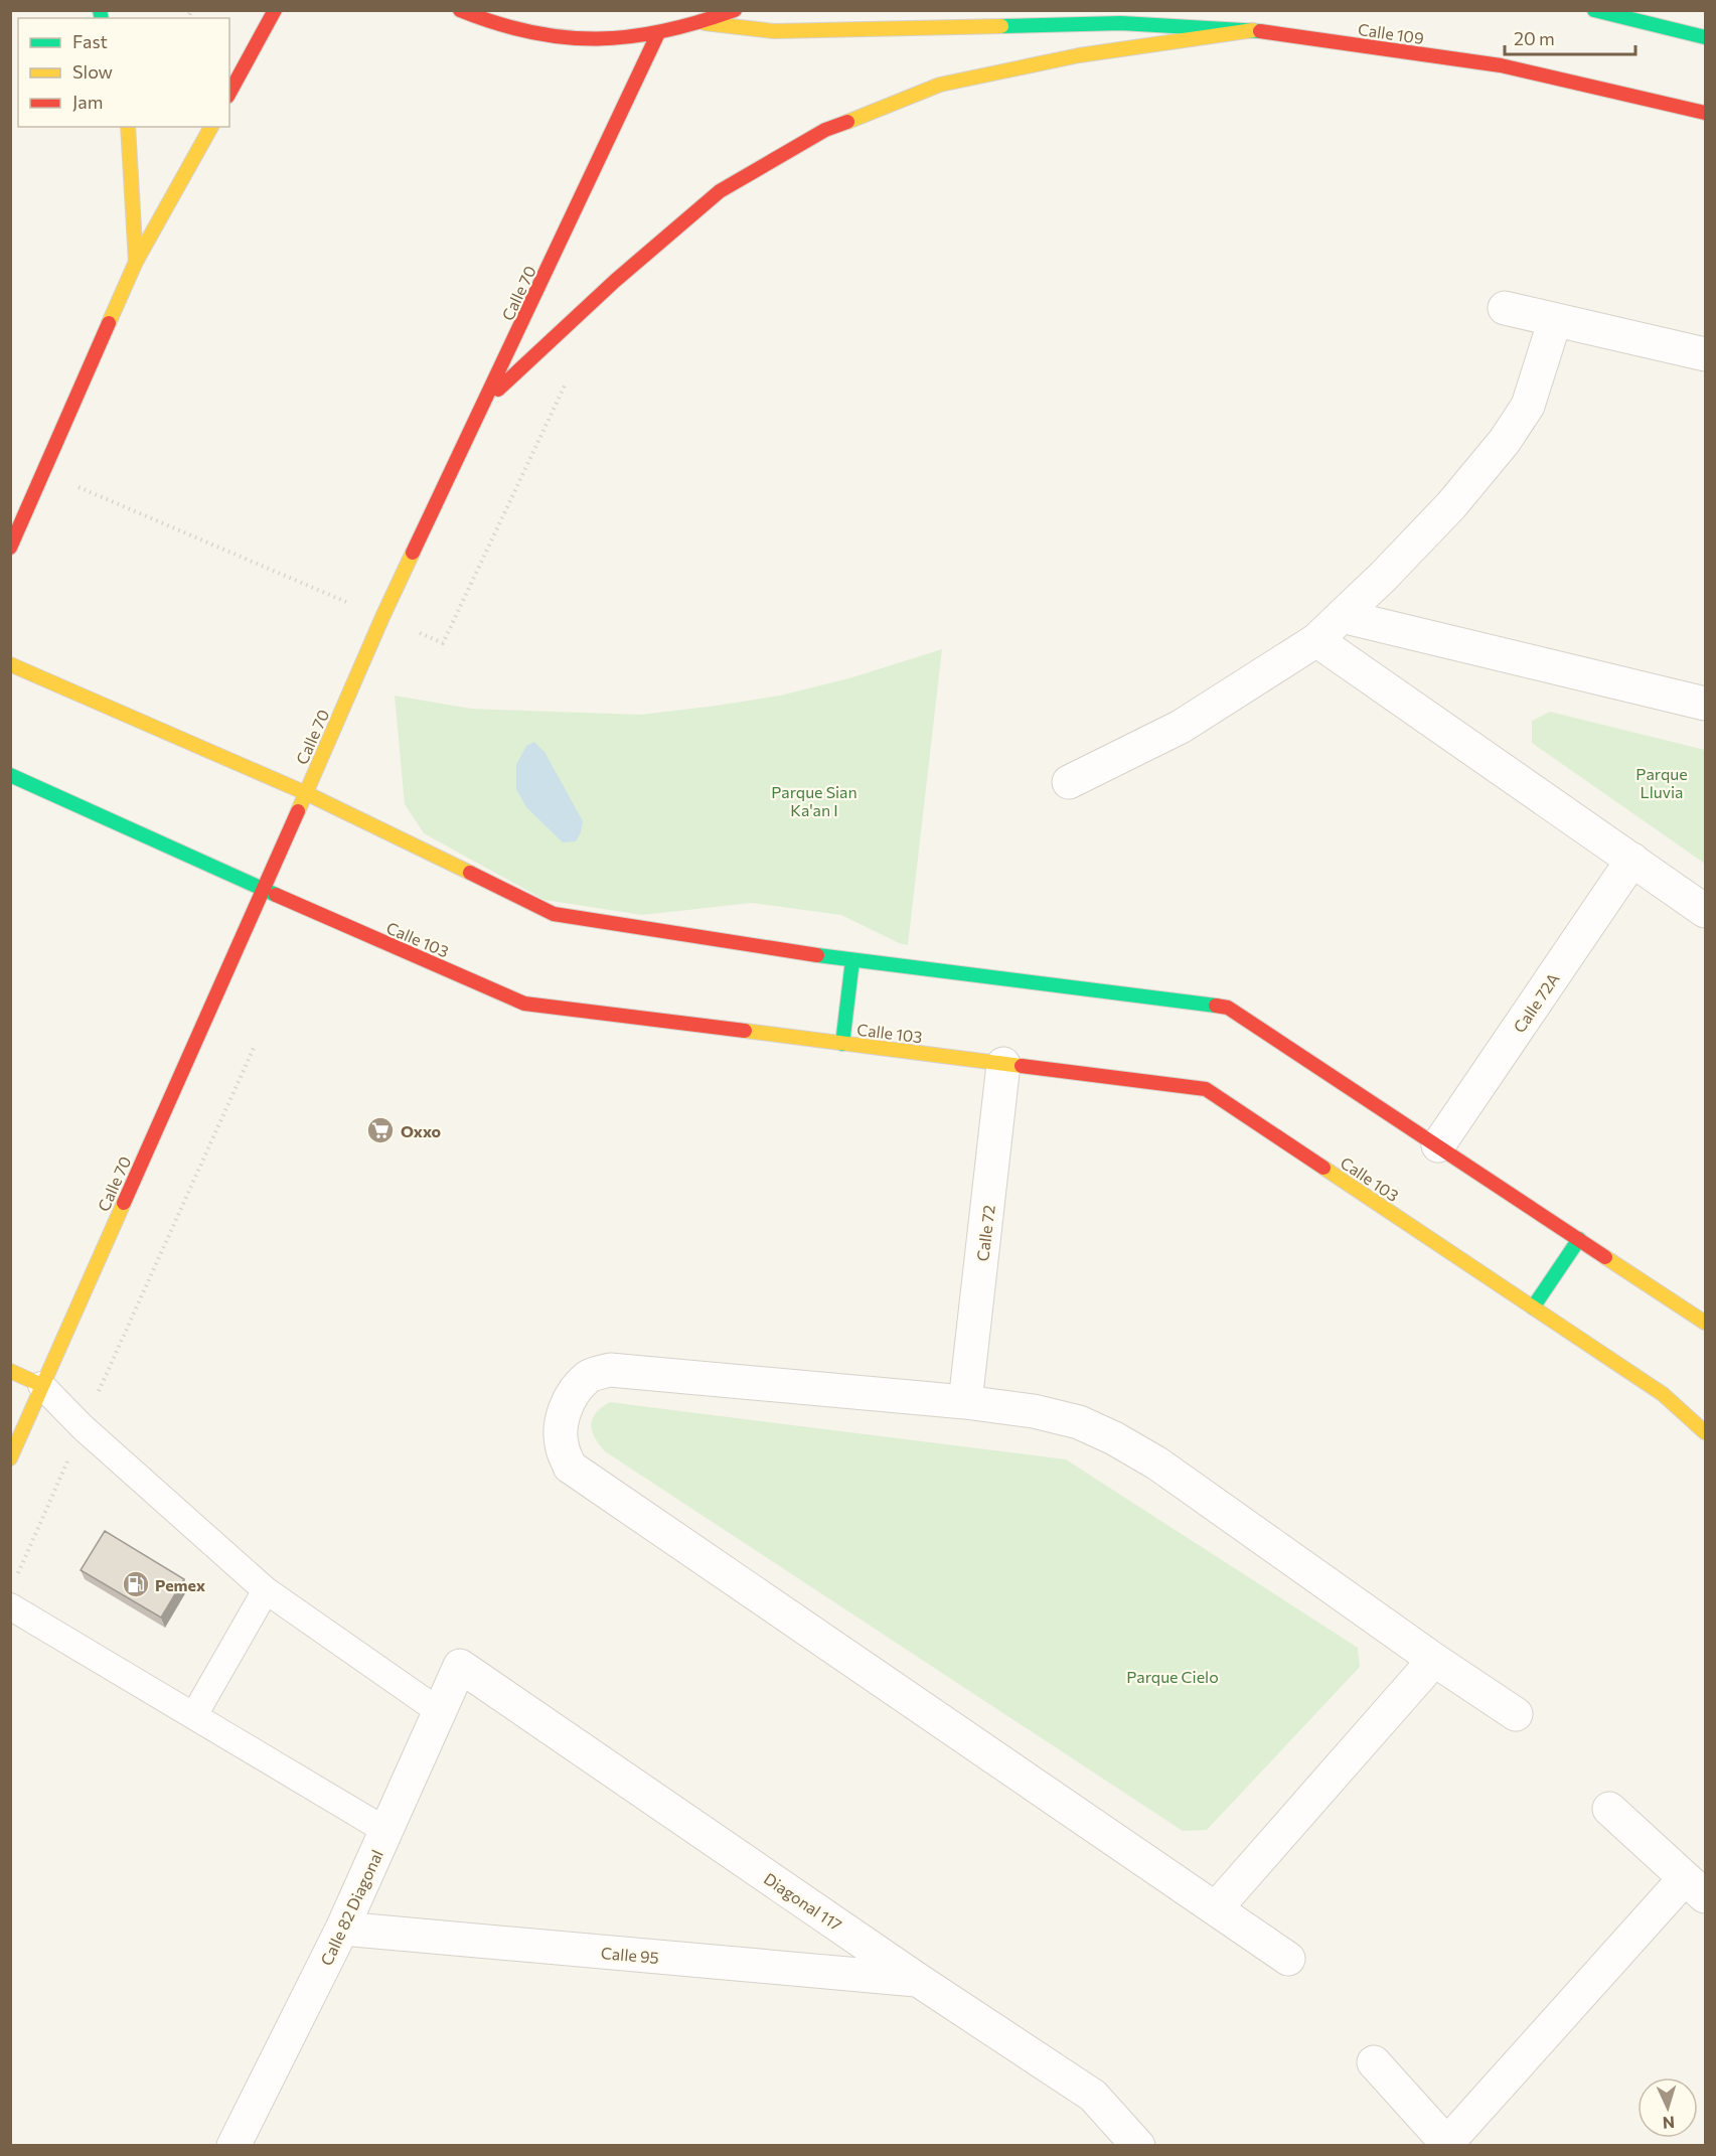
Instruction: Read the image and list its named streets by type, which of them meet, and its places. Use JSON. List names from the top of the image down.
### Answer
{
  "streets": {
    "main road": ["Calle 109", "Calle 70", "Calle 103"],
    "street": [
      "Calle 72A",
      "Calle 72",
      "Diagonal 117",
      "Calle 82 Diagonal",
      "Calle 95"
    ]
  },
  "crossings": [
    ["Calle 70", "Calle 103"],
    ["Calle 103", "Calle 72"],
    ["Diagonal 117", "Calle 82 Diagonal"],
    ["Diagonal 117", "Calle 95"],
    ["Calle 82 Diagonal", "Calle 95"]
  ],
  "parks": ["Parque Lluvia", "Parque Sian Ka'an I", "Parque Cielo"],
  "places": {
    "supermarket": ["Oxxo"],
    "fuel station": ["Pemex"]
  },
  "legend": ["Fast", "Slow", "Jam"],
  "scale_bar": "20 m",
  "north": "bottom"
}
